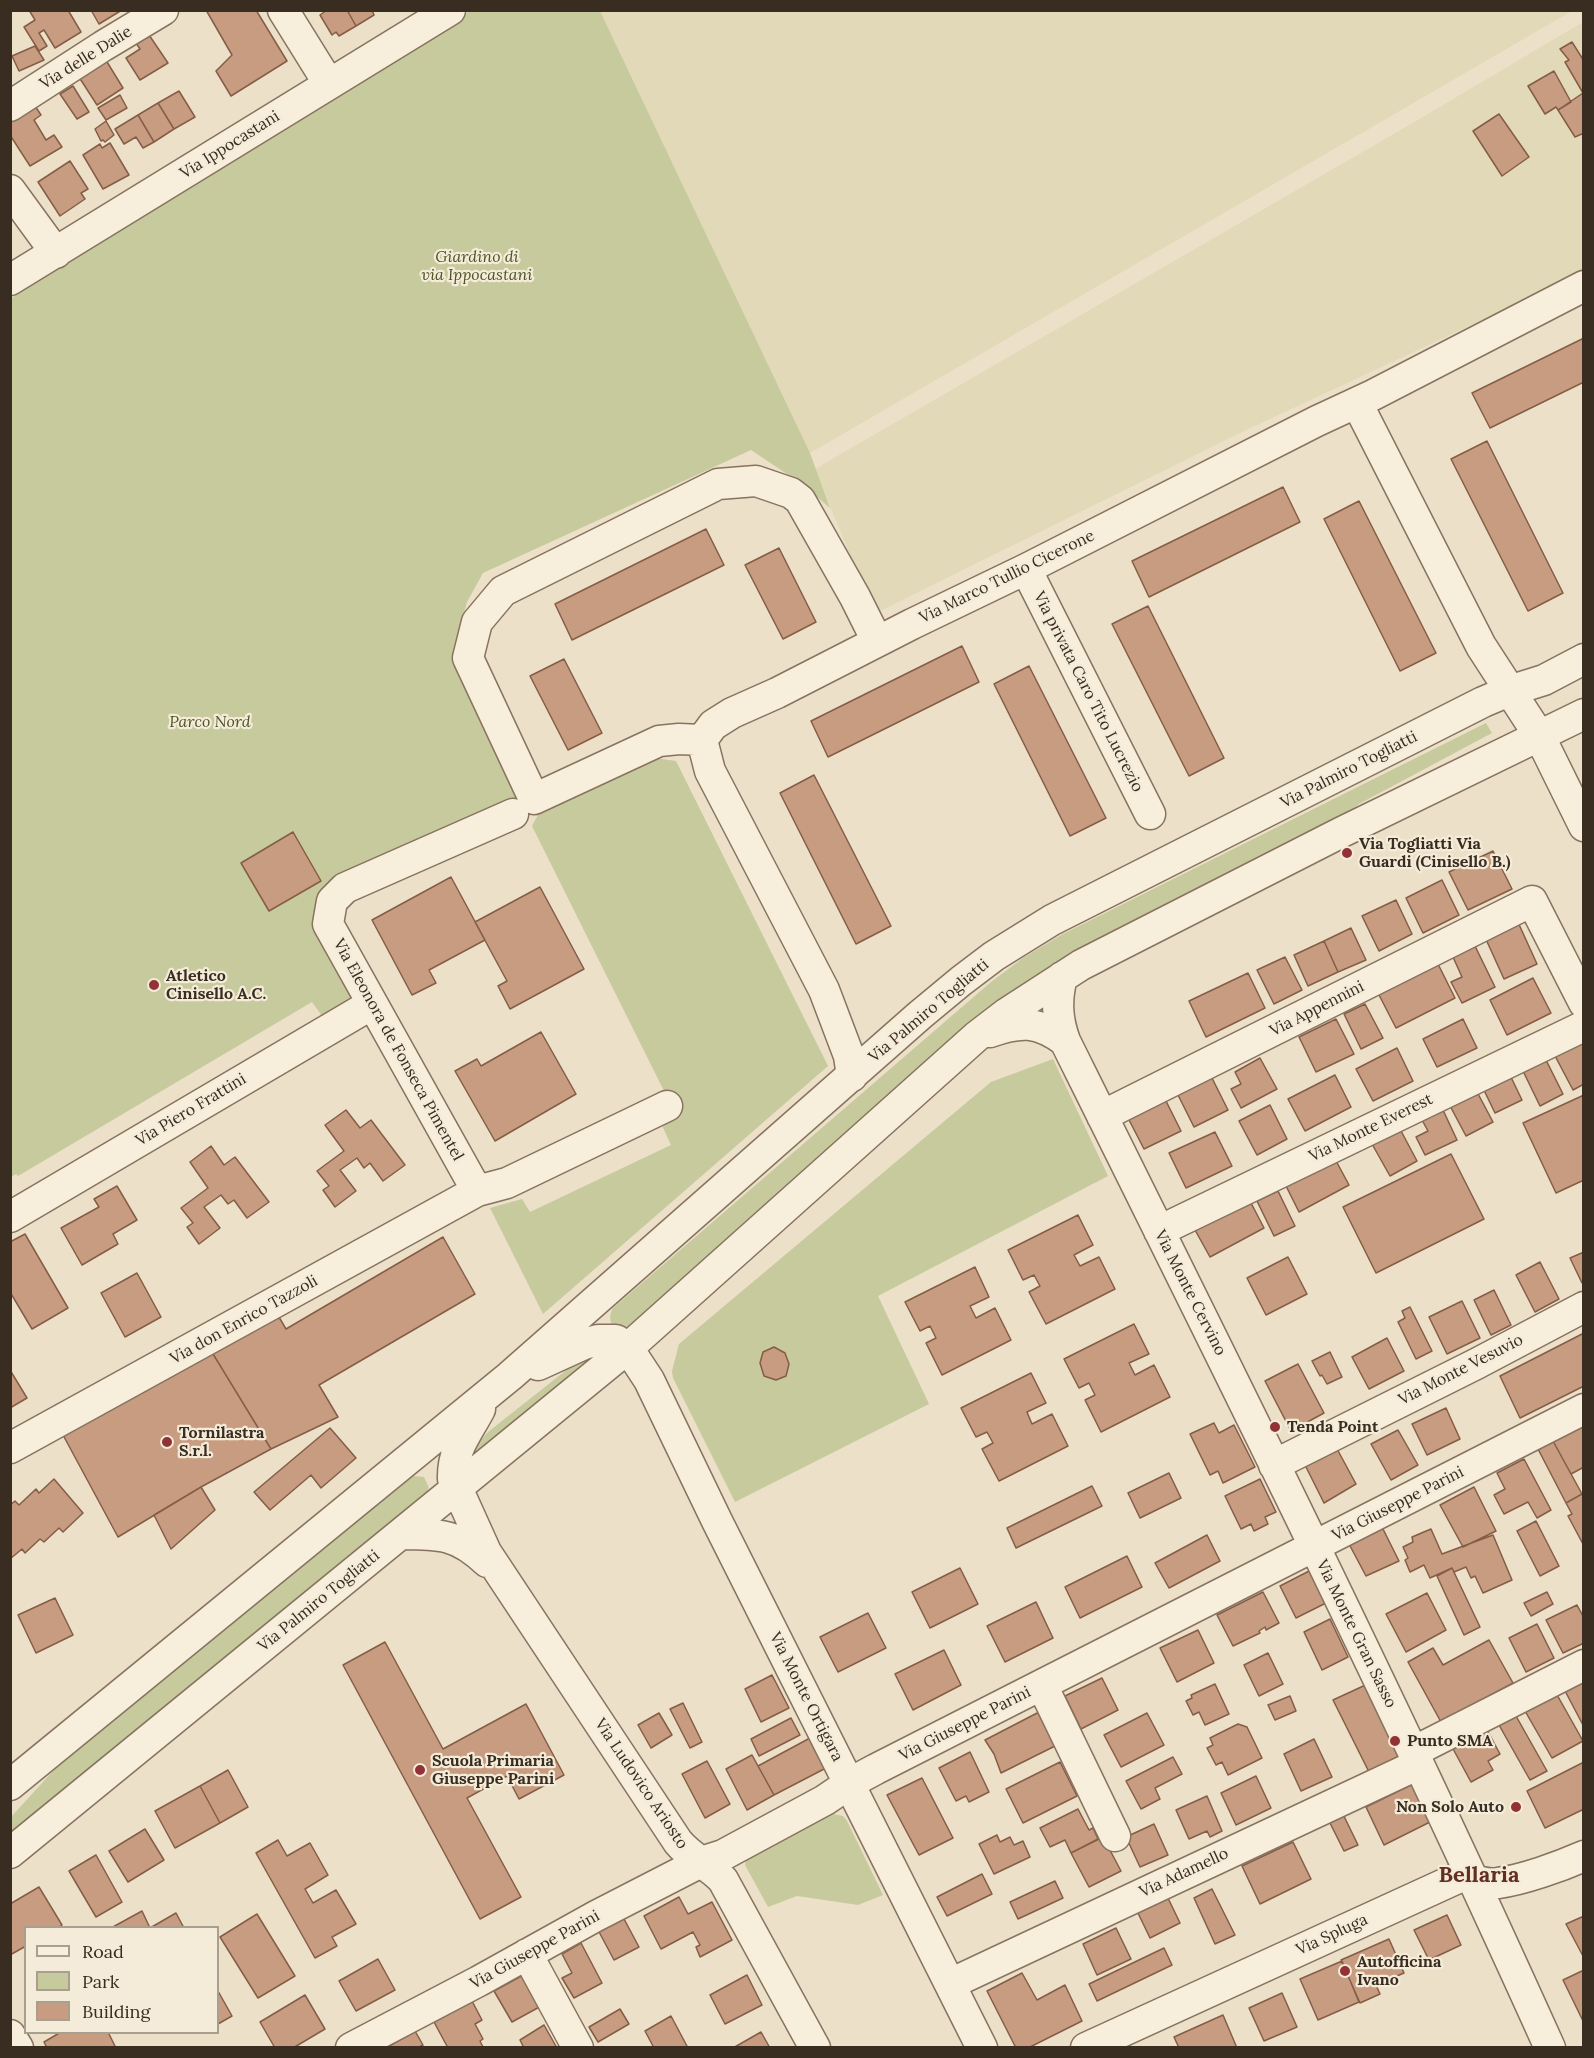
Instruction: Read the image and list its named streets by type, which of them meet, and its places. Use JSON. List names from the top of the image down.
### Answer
{
  "streets": {
    "street": [
      "Via delle Dalie",
      "Via Ippocastani",
      "Via Marco Tullio Cicerone",
      "Via privata Caro Tito Lucrezio",
      "Via Palmiro Togliatti",
      "Via Appennini",
      "Via Eleonora de Fonseca Pimentel",
      "Via Piero Frattini",
      "Via Monte Everest",
      "Via Monte Cervino",
      "Via don Enrico Tazzoli",
      "Via Monte Vesuvio",
      "Via Giuseppe Parini",
      "Via Monte Gran Sasso",
      "Via Monte Ortigara",
      "Via Ludovico Ariosto",
      "Via Adamello",
      "Via Spluga"
    ]
  },
  "crossings": [
    ["Via Marco Tullio Cicerone", "Via privata Caro Tito Lucrezio"],
    ["Via Palmiro Togliatti", "Via Monte Cervino"],
    ["Via Palmiro Togliatti", "Via Monte Ortigara"],
    ["Via Palmiro Togliatti", "Via Ludovico Ariosto"],
    ["Via Appennini", "Via Monte Cervino"],
    ["Via Eleonora de Fonseca Pimentel", "Via Piero Frattini"],
    ["Via Eleonora de Fonseca Pimentel", "Via don Enrico Tazzoli"],
    ["Via Monte Everest", "Via Monte Cervino"],
    ["Via Monte Cervino", "Via Monte Vesuvio"],
    ["Via Monte Cervino", "Via Giuseppe Parini"],
    ["Via Monte Cervino", "Via Monte Gran Sasso"],
    ["Via Giuseppe Parini", "Via Monte Gran Sasso"],
    ["Via Giuseppe Parini", "Via Monte Ortigara"],
    ["Via Giuseppe Parini", "Via Ludovico Ariosto"],
    ["Via Monte Gran Sasso", "Via Adamello"],
    ["Via Monte Gran Sasso", "Via Spluga"],
    ["Via Monte Ortigara", "Via Adamello"]
  ],
  "districts": ["Bellaria"],
  "parks": ["Giardino di via Ippocastani", "Parco Nord"],
  "places": [
    "Via Togliatti Via Guardi (Cinisello B.)",
    "Atletico Cinisello A.C.",
    "Tenda Point",
    "Tornilastra S.r.l.",
    "Punto SMA",
    "Scuola Primaria Giuseppe Parini",
    "Non Solo Auto",
    "Autofficina Ivano"
  ],
  "legend": ["Road", "Park", "Building"]
}
